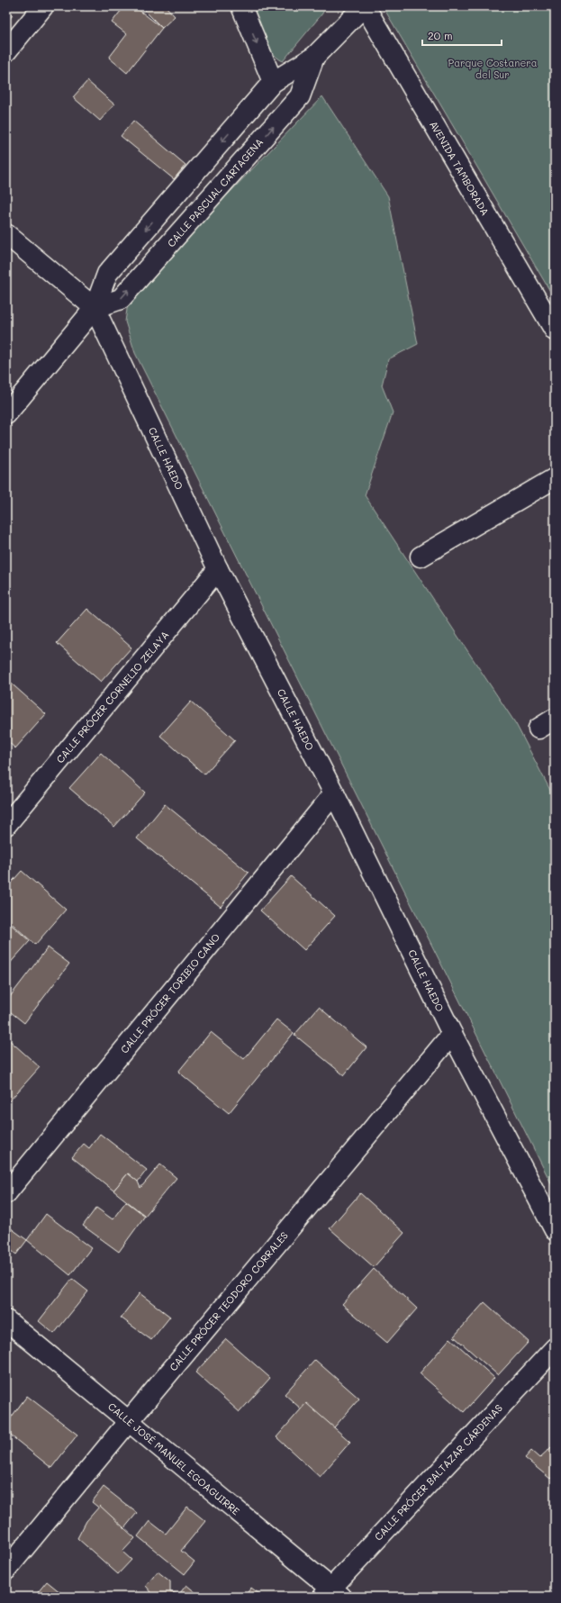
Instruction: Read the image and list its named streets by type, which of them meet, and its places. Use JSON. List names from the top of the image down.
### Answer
{
  "streets": {
    "street": [
      "AVENIDA TAMBORADA",
      "CALLE PASCUAL CARTAGENA",
      "CALLE HAEDO",
      "CALLE PRÓCER CORNELIO ZELAYA",
      "CALLE PRÓCER TORIBIO CANO",
      "CALLE PRÓCER TEODORO CORRALES",
      "CALLE JOSÉ MANUEL EGOAGUIRRE",
      "CALLE PRÓCER BALTAZAR CÁRDENAS"
    ]
  },
  "crossings": [
    ["AVENIDA TAMBORADA", "CALLE PASCUAL CARTAGENA"],
    ["CALLE PASCUAL CARTAGENA", "CALLE HAEDO"],
    ["CALLE HAEDO", "CALLE PRÓCER CORNELIO ZELAYA"],
    ["CALLE HAEDO", "CALLE PRÓCER TORIBIO CANO"],
    ["CALLE HAEDO", "CALLE PRÓCER TEODORO CORRALES"],
    ["CALLE PRÓCER TEODORO CORRALES", "CALLE JOSÉ MANUEL EGOAGUIRRE"],
    ["CALLE JOSÉ MANUEL EGOAGUIRRE", "CALLE PRÓCER BALTAZAR CÁRDENAS"]
  ],
  "parks": ["Parque Costanera del Sur"],
  "scale_bar": "20 m"
}
